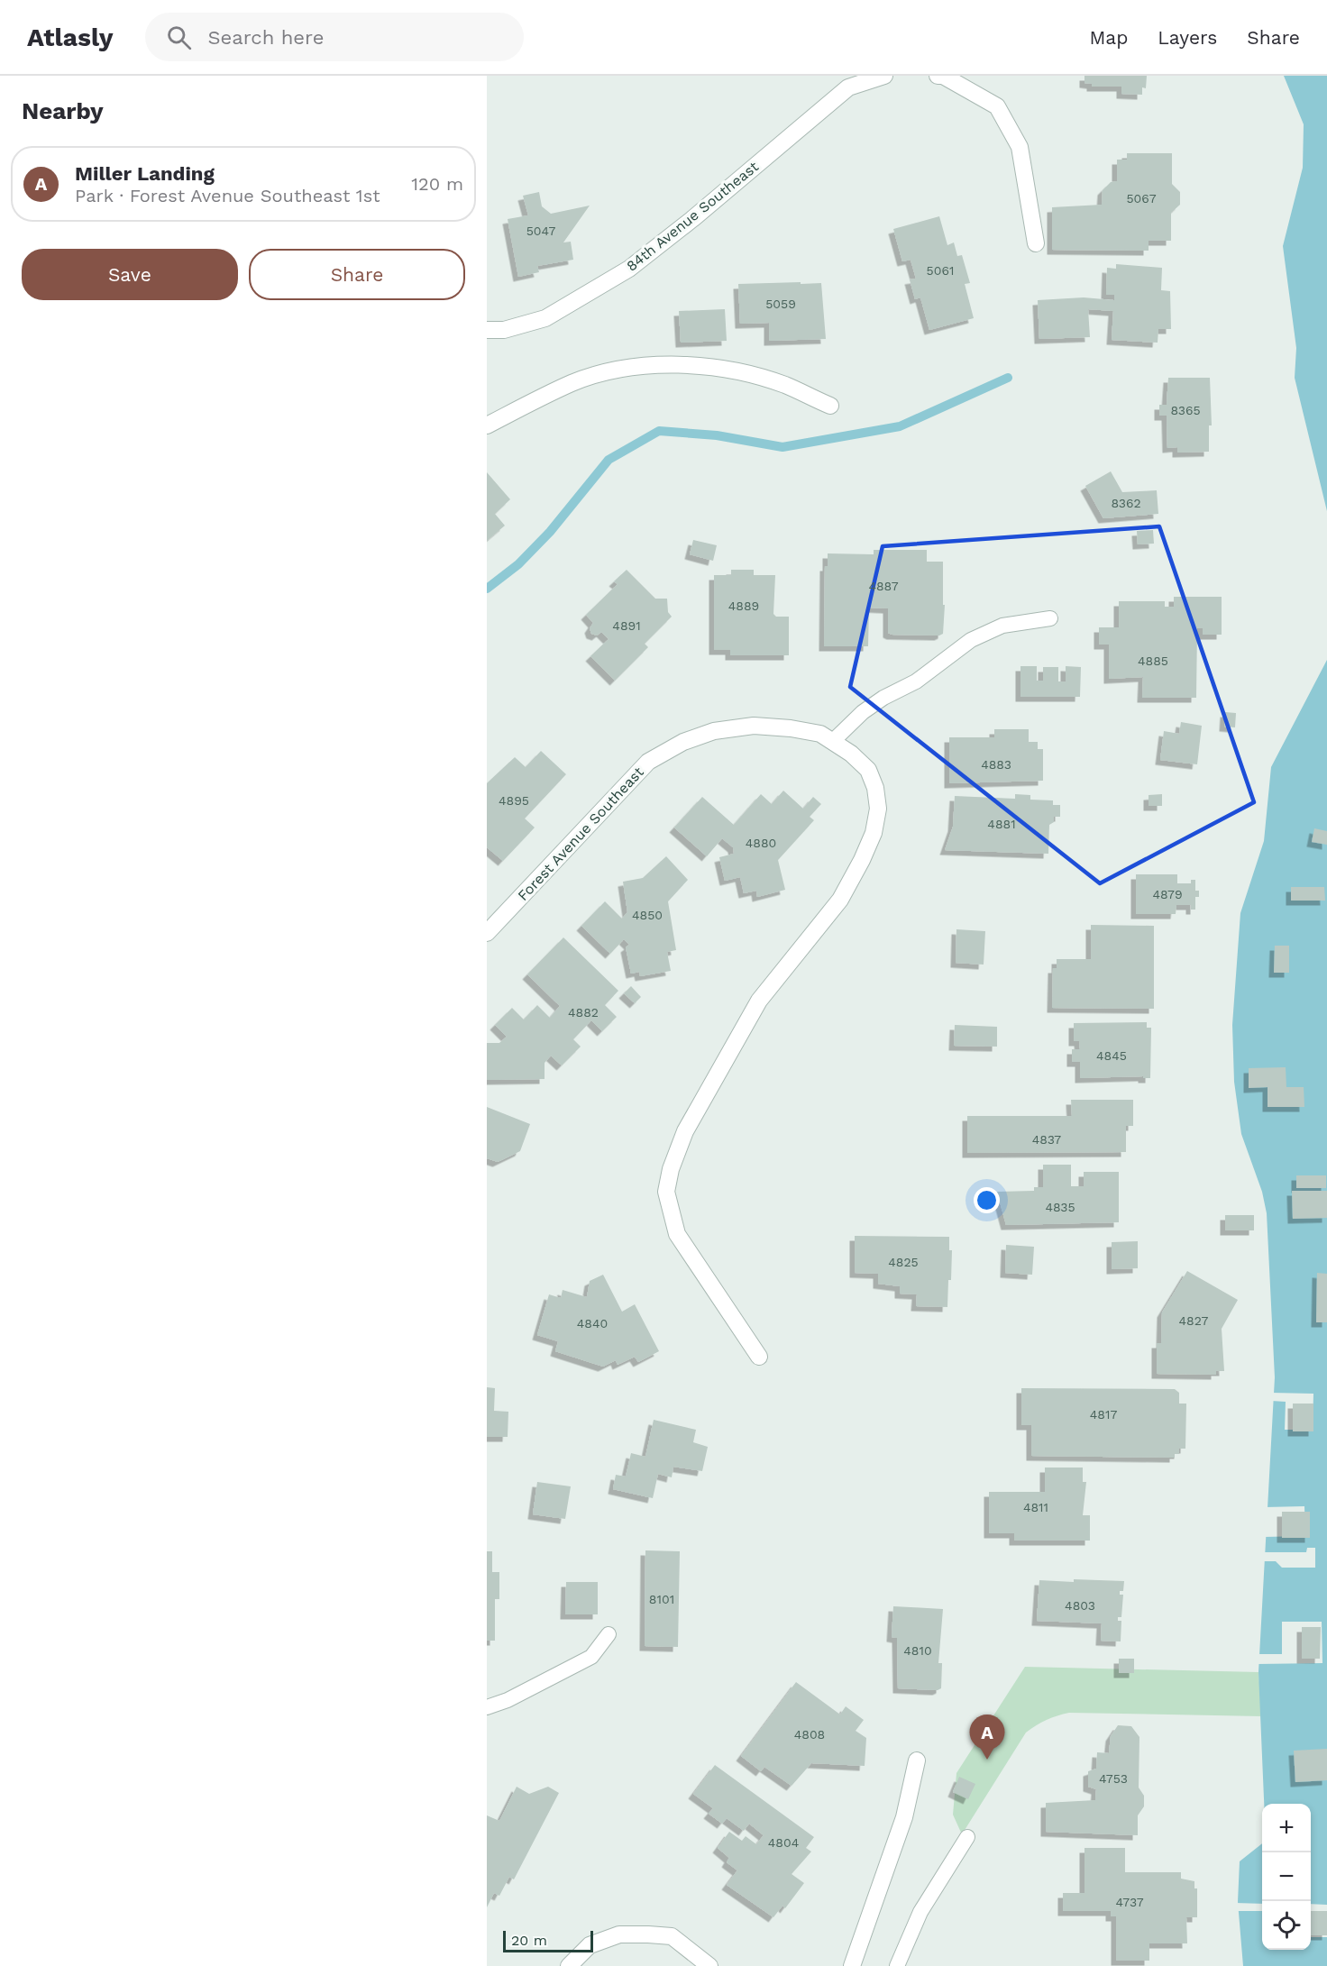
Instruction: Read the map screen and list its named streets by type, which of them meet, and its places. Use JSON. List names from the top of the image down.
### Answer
{
  "streets": {
    "street": ["84th Avenue Southeast", "Forest Avenue Southeast"]
  },
  "house_numbers": [
    "5067",
    "5047",
    "5061",
    "5059",
    "8365",
    "8362",
    "4887",
    "4889",
    "4891",
    "4885",
    "4883",
    "4895",
    "4881",
    "4880",
    "4879",
    "4850",
    "4882",
    "4845",
    "4837",
    "4835",
    "4825",
    "4827",
    "4840",
    "4817",
    "4811",
    "8101",
    "4803",
    "4810",
    "4808",
    "4753",
    "4804",
    "4737"
  ],
  "scale_bar": "20 m",
  "page": {
    "header": "Atlasly",
    "search": "Search here",
    "nav": ["Map", "Layers", "Share"],
    "heading": "Nearby",
    "list": [
      {
        "mark": "A",
        "name": "Miller Landing",
        "note": "Park · Forest Avenue Southeast 1st",
        "value": "120 m"
      }
    ],
    "buttons": ["Save", "Share"],
    "pins": "A",
    "map_buttons": ["+", "−"],
    "scale": "20 m"
  }
}
